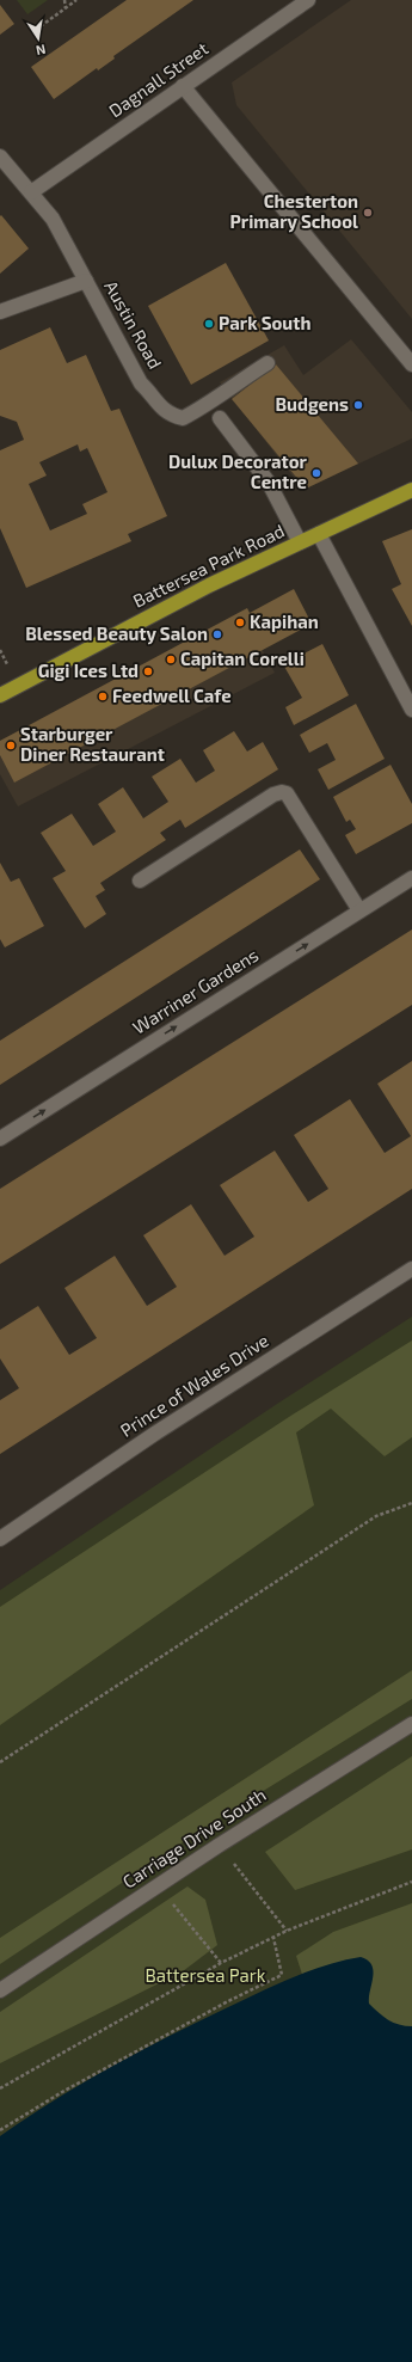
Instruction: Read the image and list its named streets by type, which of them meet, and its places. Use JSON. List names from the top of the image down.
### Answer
{
  "streets": {
    "highway": ["Battersea Park Road"],
    "street": [
      "Dagnall Street",
      "Austin Road",
      "Warriner Gardens",
      "Prince of Wales Drive",
      "Carriage Drive South"
    ]
  },
  "crossings": [
    ["Dagnall Street", "Austin Road"]
  ],
  "one_way": ["Warriner Gardens"],
  "parks": ["Battersea Park"],
  "places": [
    "Chesterton Primary School",
    "Park South",
    "Budgens",
    "Dulux Decorator Centre",
    "Kapihan",
    "Blessed Beauty Salon",
    "Capitan Corelli",
    "Gigi Ices Ltd",
    "Feedwell Cafe",
    "Starburger Diner Restaurant"
  ],
  "north": "bottom"
}
